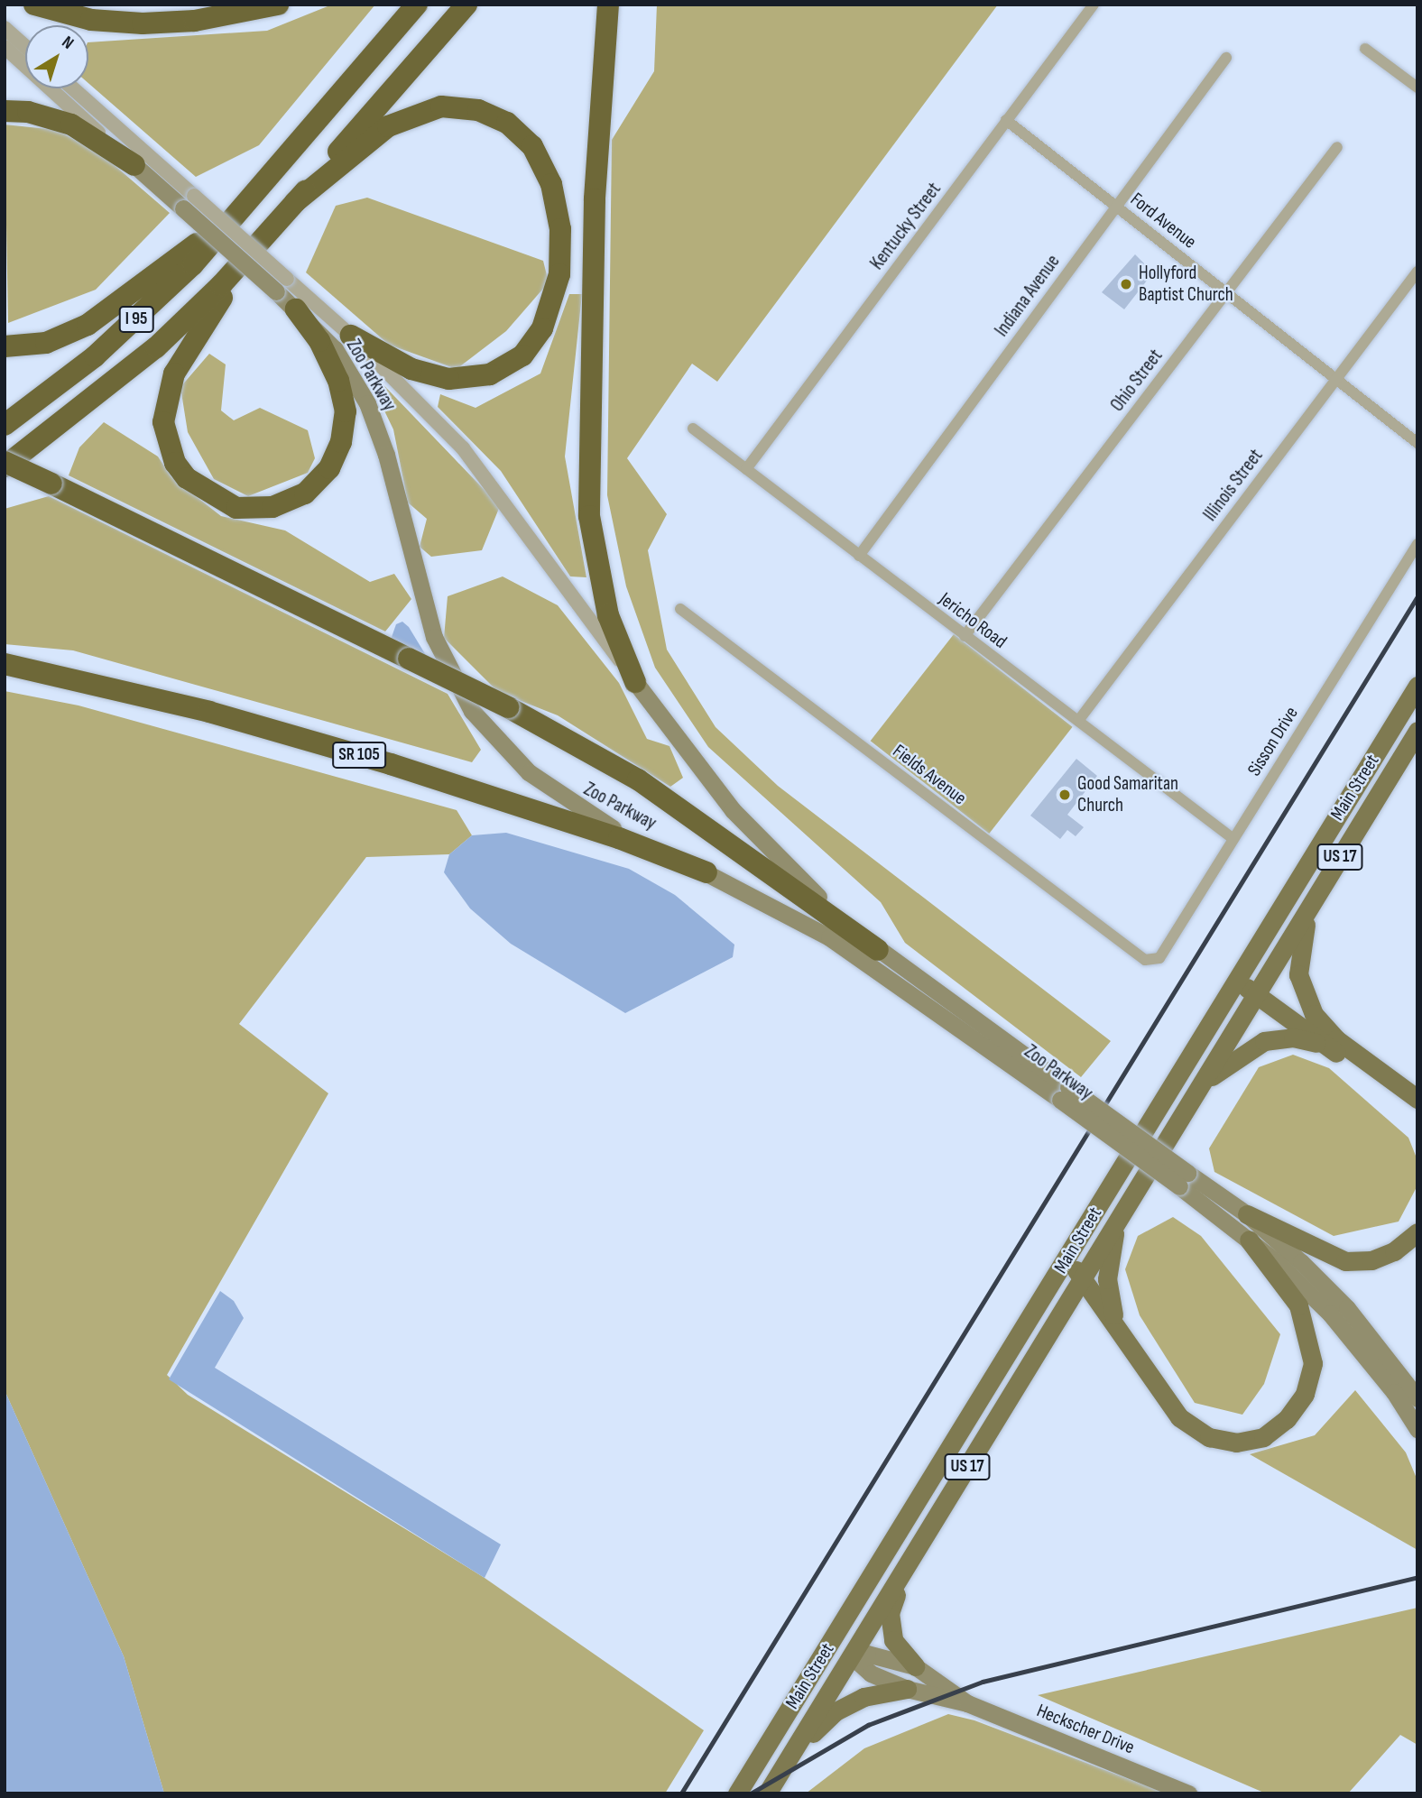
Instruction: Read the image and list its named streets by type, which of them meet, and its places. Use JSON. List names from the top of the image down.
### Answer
{
  "streets": {
    "highway": ["I 95", "SR 105"],
    "main road": [
      "Zoo Parkway",
      "Main Street",
      "US 17",
      "Heckscher Drive"
    ],
    "street": [
      "Ford Avenue",
      "Kentucky Street",
      "Indiana Avenue",
      "Ohio Street",
      "Illinois Street",
      "Jericho Road",
      "Sisson Drive",
      "Fields Avenue"
    ]
  },
  "crossings": [
    ["Ford Avenue", "Kentucky Street"],
    ["Ford Avenue", "Indiana Avenue"],
    ["Ford Avenue", "Ohio Street"],
    ["Ford Avenue", "Illinois Street"],
    ["Kentucky Street", "Jericho Road"],
    ["Indiana Avenue", "Jericho Road"],
    ["I 95", "SR 105"],
    ["Zoo Parkway", "SR 105"],
    ["Ohio Street", "Jericho Road"],
    ["Illinois Street", "Jericho Road"],
    ["Jericho Road", "Sisson Drive"],
    ["Sisson Drive", "Fields Avenue"],
    ["Main Street", "Heckscher Drive"]
  ],
  "places": ["Hollyford Baptist Church", "Good Samaritan Church"],
  "north": "top right"
}
